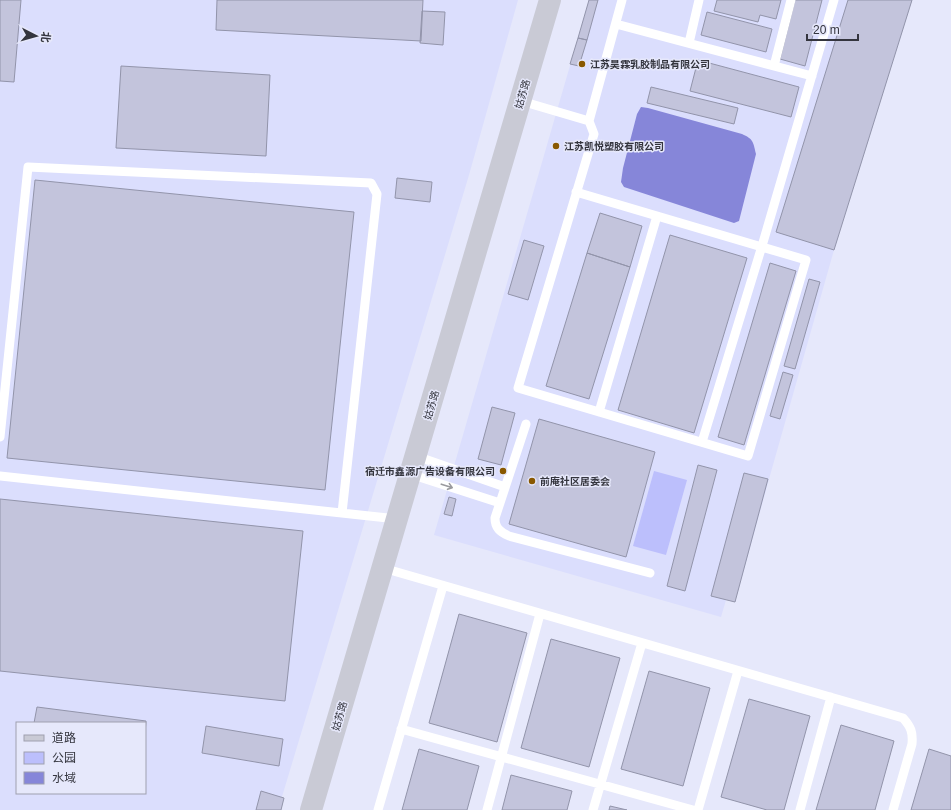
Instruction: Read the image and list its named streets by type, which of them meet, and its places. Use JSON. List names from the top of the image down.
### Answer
{
  "streets": {
    "street": ["姑苏路"]
  },
  "places": [
    "江苏昊霖乳胶制品有限公司",
    "江苏凯悦塑胶有限公司",
    "宿迁市鑫源广告设备有限公司",
    "前庵社区居委会"
  ],
  "legend": ["道路", "公园", "水域"],
  "scale_bar": "20 m",
  "north": "right"
}
